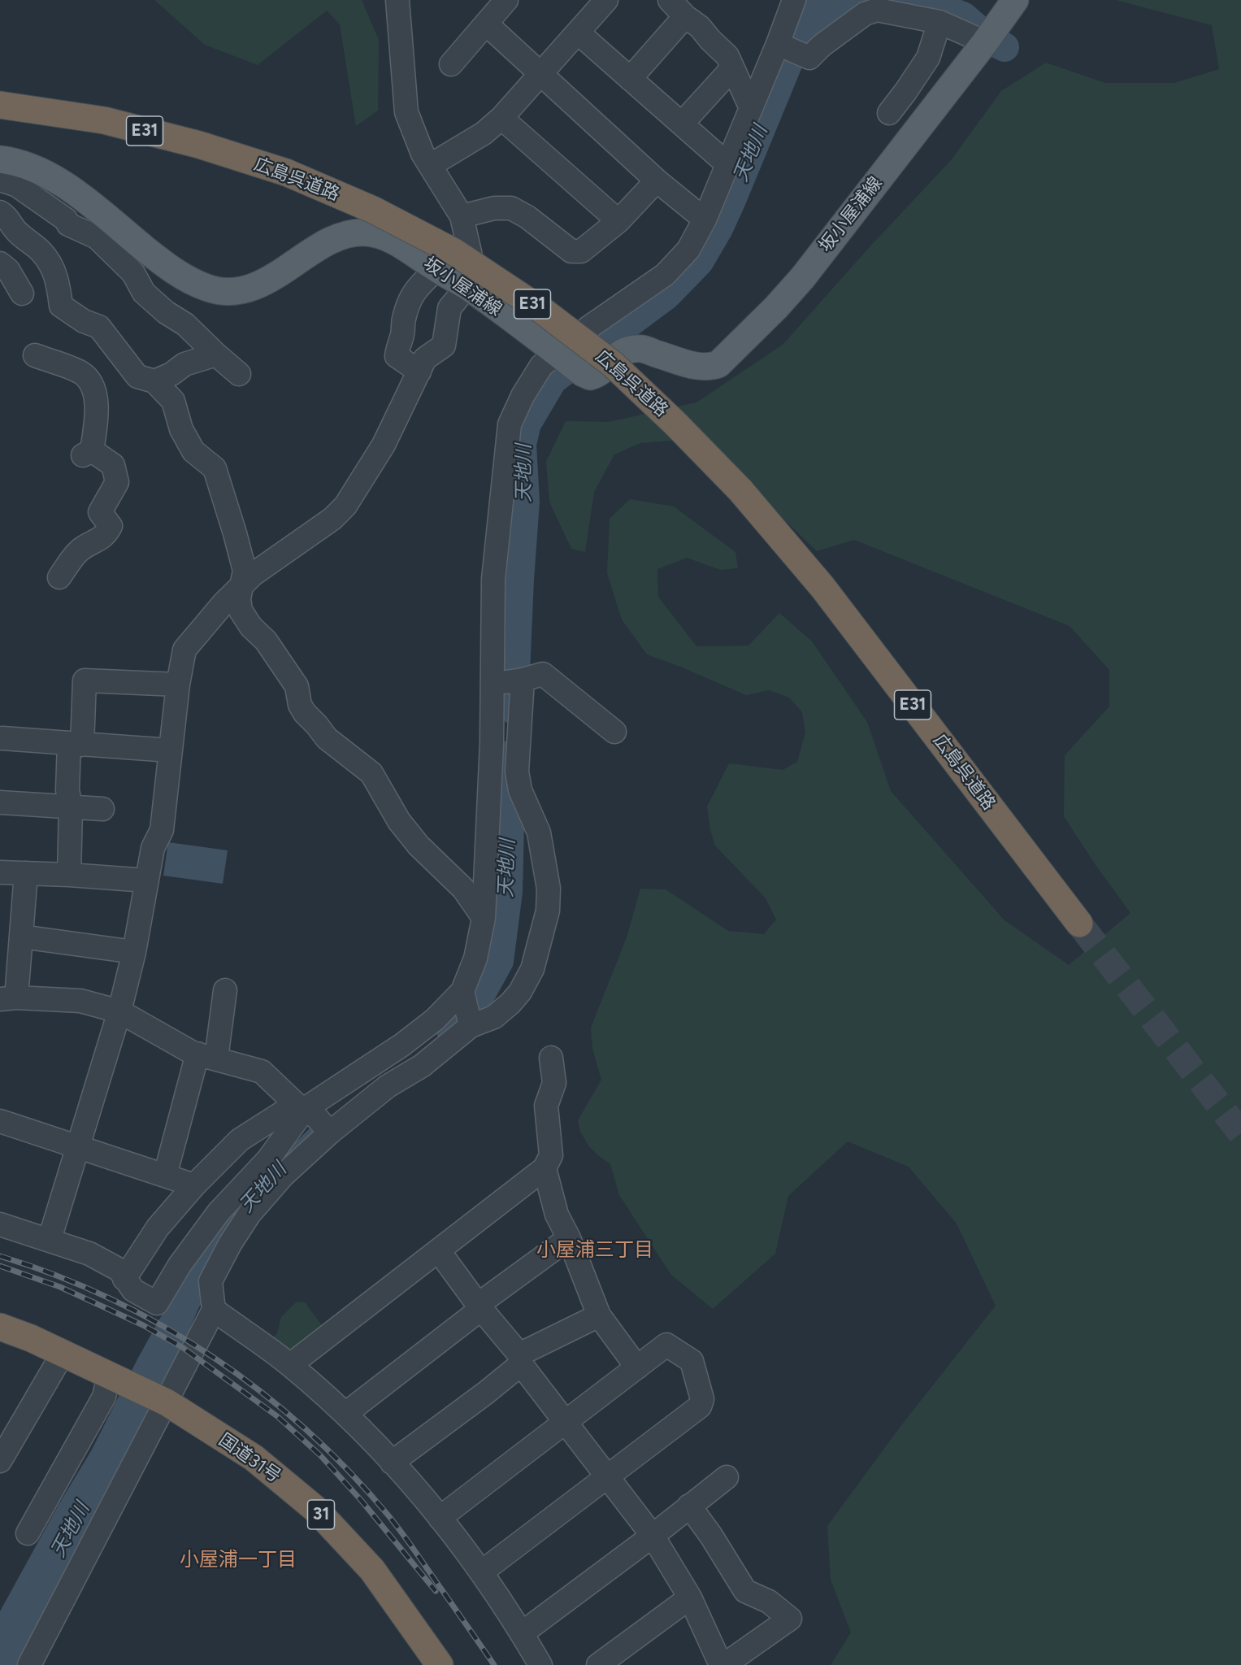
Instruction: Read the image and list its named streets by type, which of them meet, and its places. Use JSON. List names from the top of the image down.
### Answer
{
  "streets": {
    "highway": [
      "E31",
      "広島呉道路",
      "国道31号",
      "31"
    ],
    "main road": ["坂小屋浦線"]
  },
  "districts": ["小屋浦三丁目", "小屋浦一丁目"],
  "water": ["天地川"]
}
